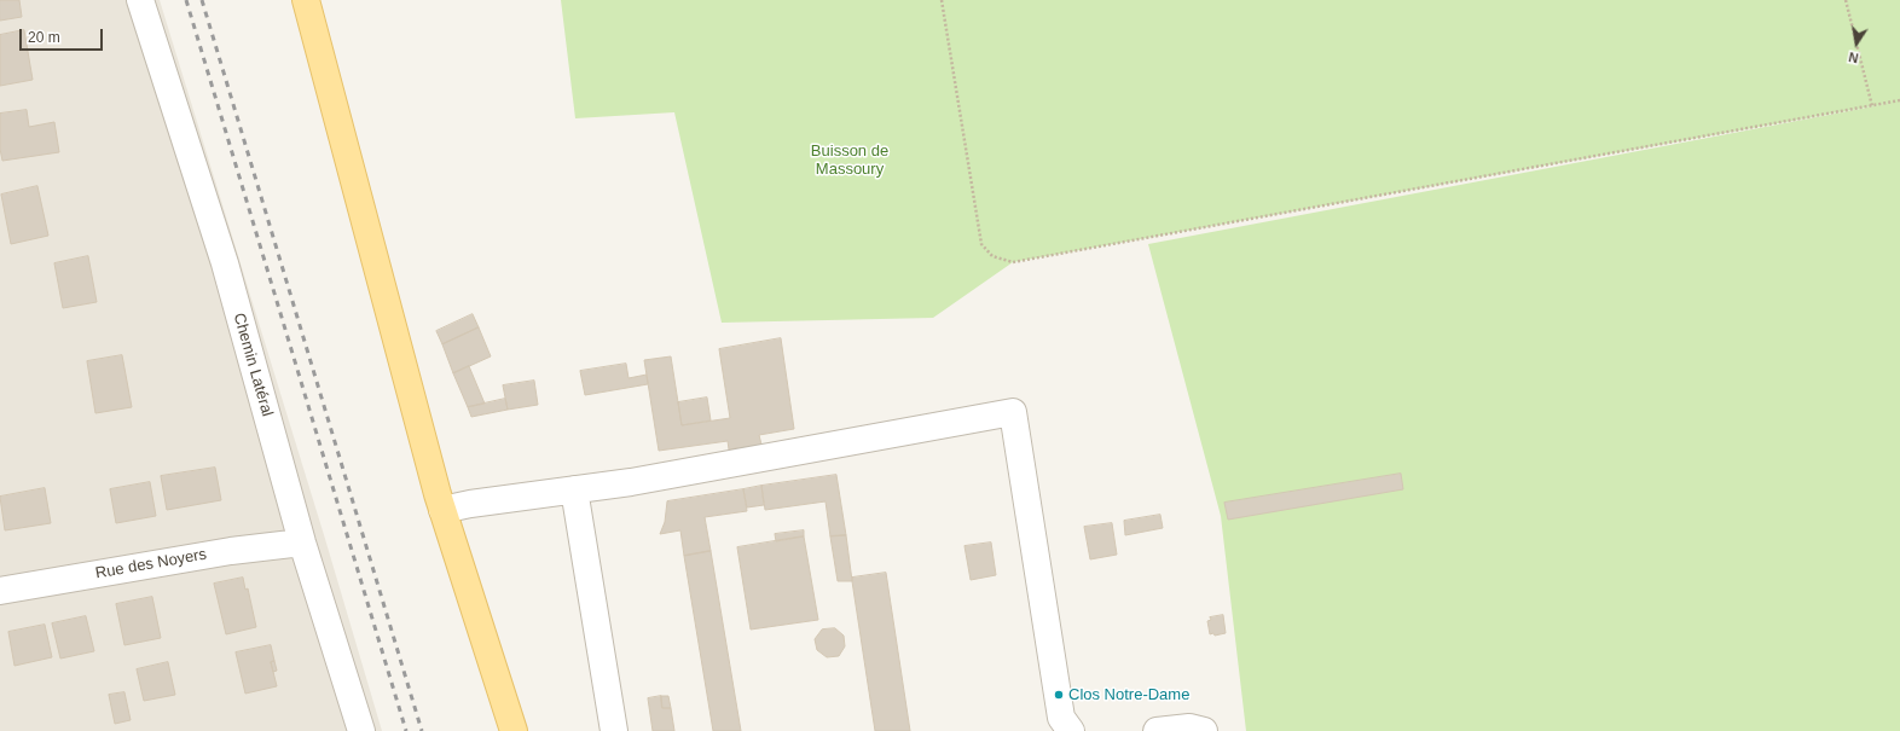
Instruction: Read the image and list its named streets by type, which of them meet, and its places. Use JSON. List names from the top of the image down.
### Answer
{
  "streets": {
    "street": ["Chemin Latéral", "Rue des Noyers"]
  },
  "crossings": [
    ["Chemin Latéral", "Rue des Noyers"]
  ],
  "parks": ["Buisson de Massoury"],
  "places": ["Clos Notre-Dame"],
  "scale_bar": "20 m",
  "north": "bottom"
}
